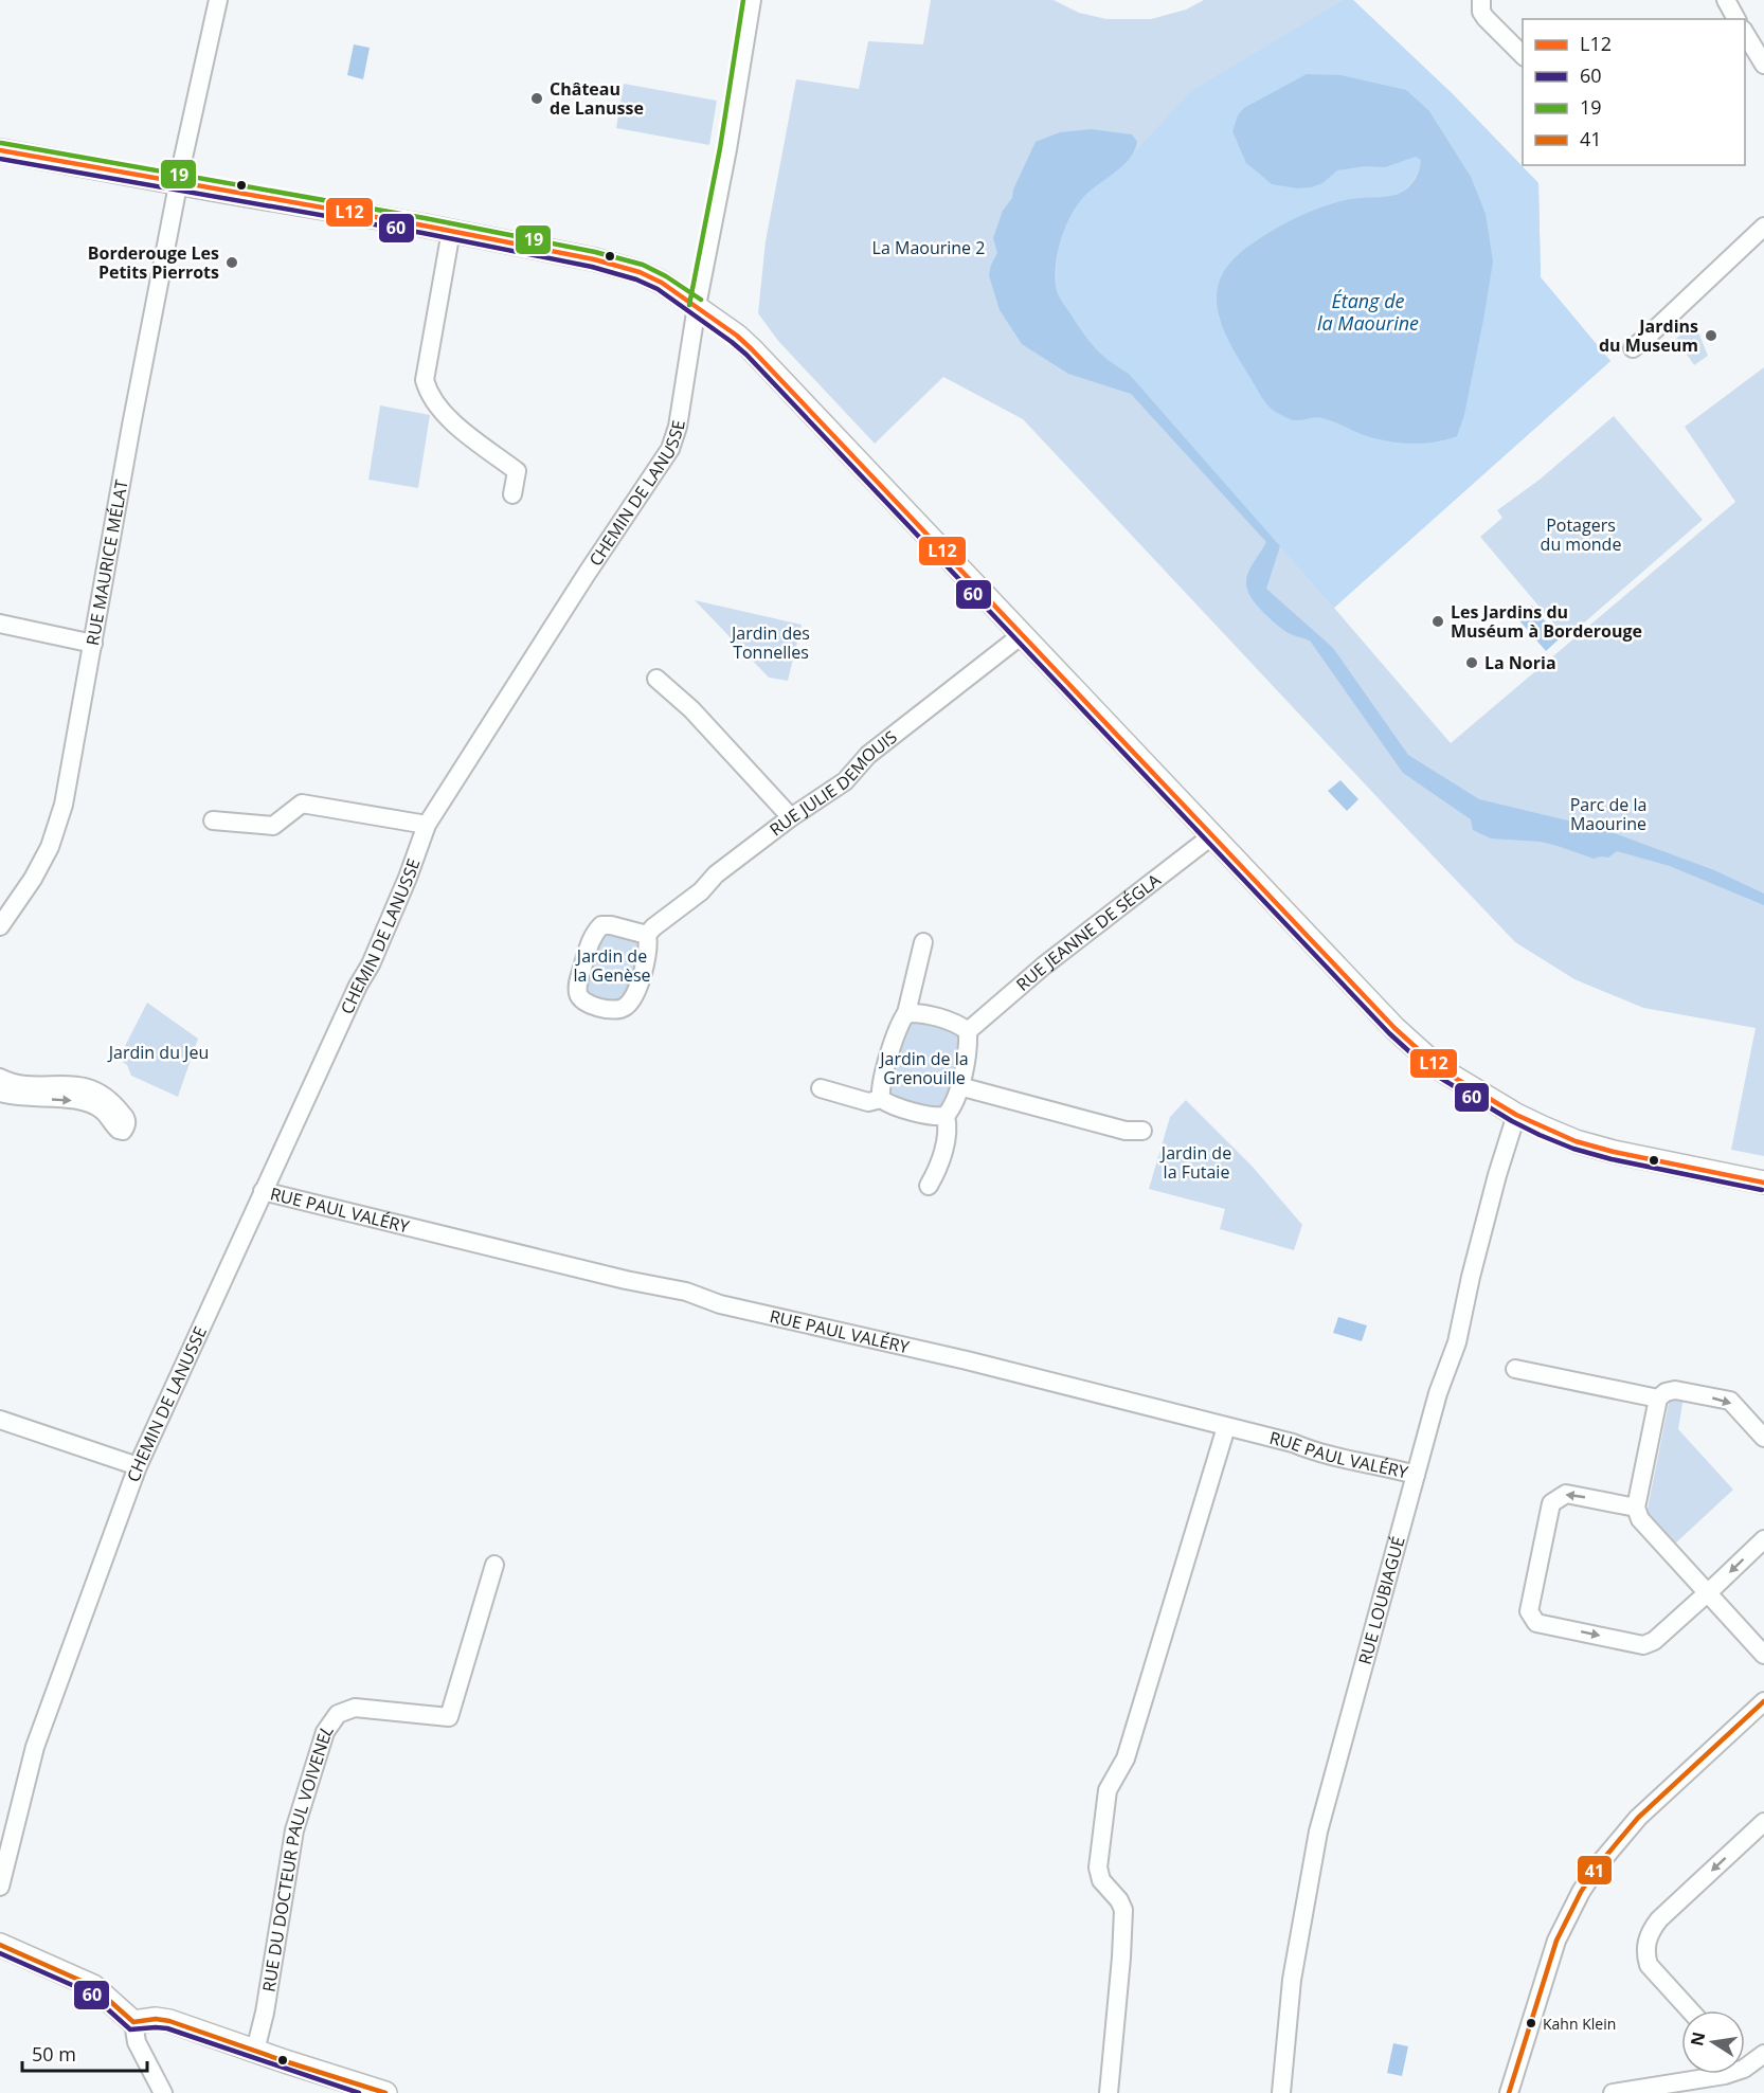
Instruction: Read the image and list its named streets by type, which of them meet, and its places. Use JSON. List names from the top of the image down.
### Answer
{
  "streets": {
    "street": [
      "CHEMIN DE LANUSSE",
      "RUE MAURICE MÉLAT",
      "RUE JULIE DEMOUIS",
      "RUE JEANNE DE SÉGLA",
      "RUE PAUL VALÉRY",
      "RUE LOUBIAGUÉ",
      "RUE DU DOCTEUR PAUL VOIVENEL"
    ]
  },
  "crossings": [
    ["CHEMIN DE LANUSSE", "RUE PAUL VALÉRY"],
    ["RUE PAUL VALÉRY", "RUE LOUBIAGUÉ"]
  ],
  "water": ["Étang de la Maourine"],
  "parks": [
    "La Maourine 2",
    "Potagers du monde",
    "Jardin des Tonnelles",
    "Parc de la Maourine",
    "Jardin de la Genèse",
    "Jardin du Jeu",
    "Jardin de la Grenouille",
    "Jardin de la Futaie"
  ],
  "places": [
    "Château de Lanusse",
    "Borderouge Les Petits Pierrots",
    "Jardins du Museum",
    "Les Jardins du Muséum à Borderouge",
    "La Noria",
    "Kahn Klein"
  ],
  "lines": [
    "transit line 19",
    "transit line L12",
    "transit line 60",
    "transit line 41"
  ],
  "legend": [
    "L12",
    "60",
    "19",
    "41"
  ],
  "scale_bar": "50 m",
  "north": "left"
}
